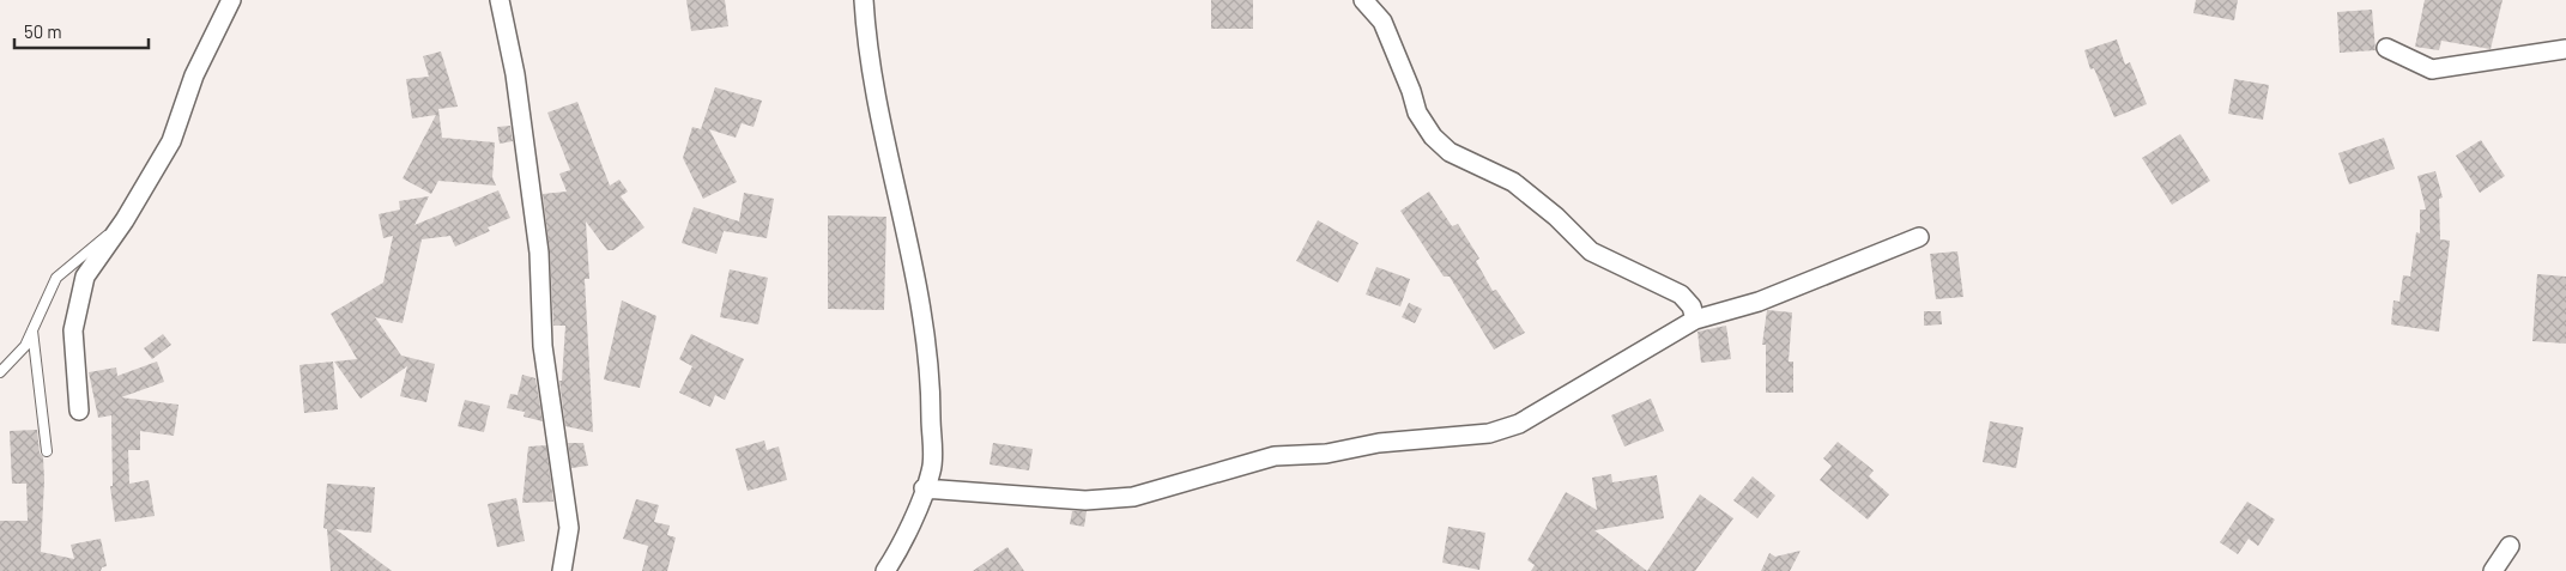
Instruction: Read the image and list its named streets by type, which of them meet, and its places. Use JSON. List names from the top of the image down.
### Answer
{
  "scale_bar": "50 m"
}
